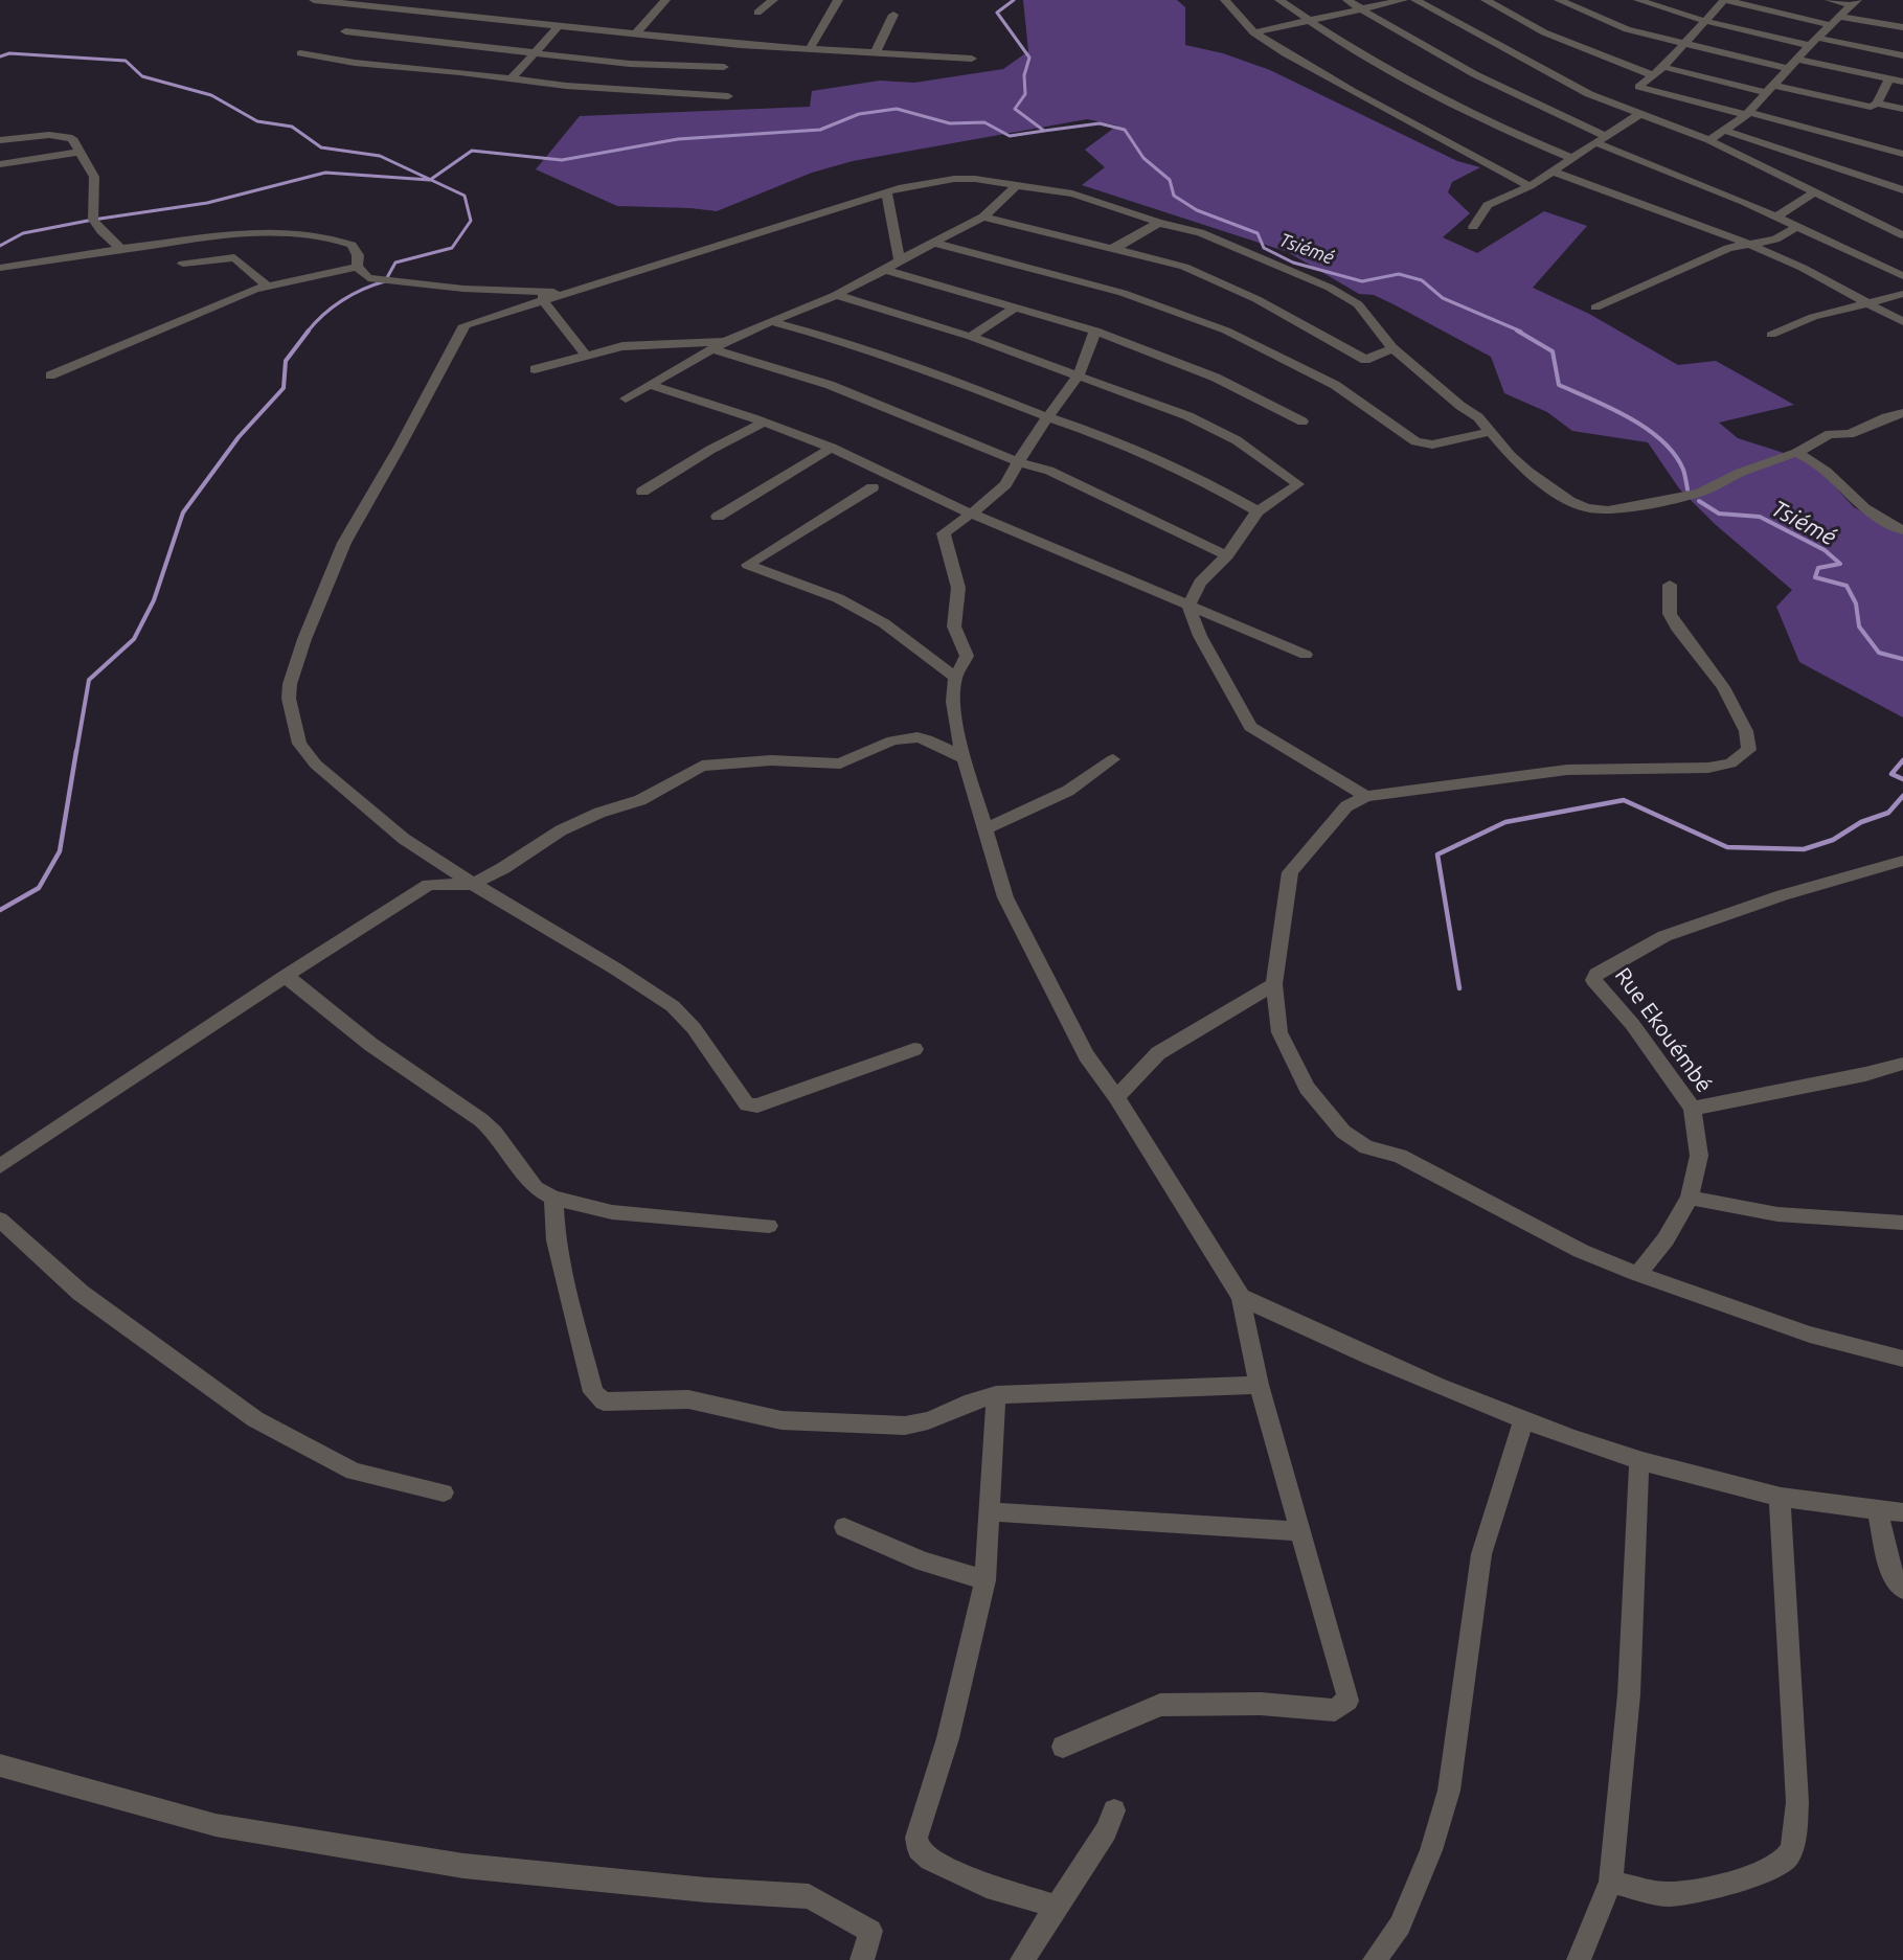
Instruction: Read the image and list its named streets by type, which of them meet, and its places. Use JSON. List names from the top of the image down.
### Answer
{
  "streets": {
    "street": ["Rue Ekouémbé"]
  },
  "water": ["Tsiémé"]
}
